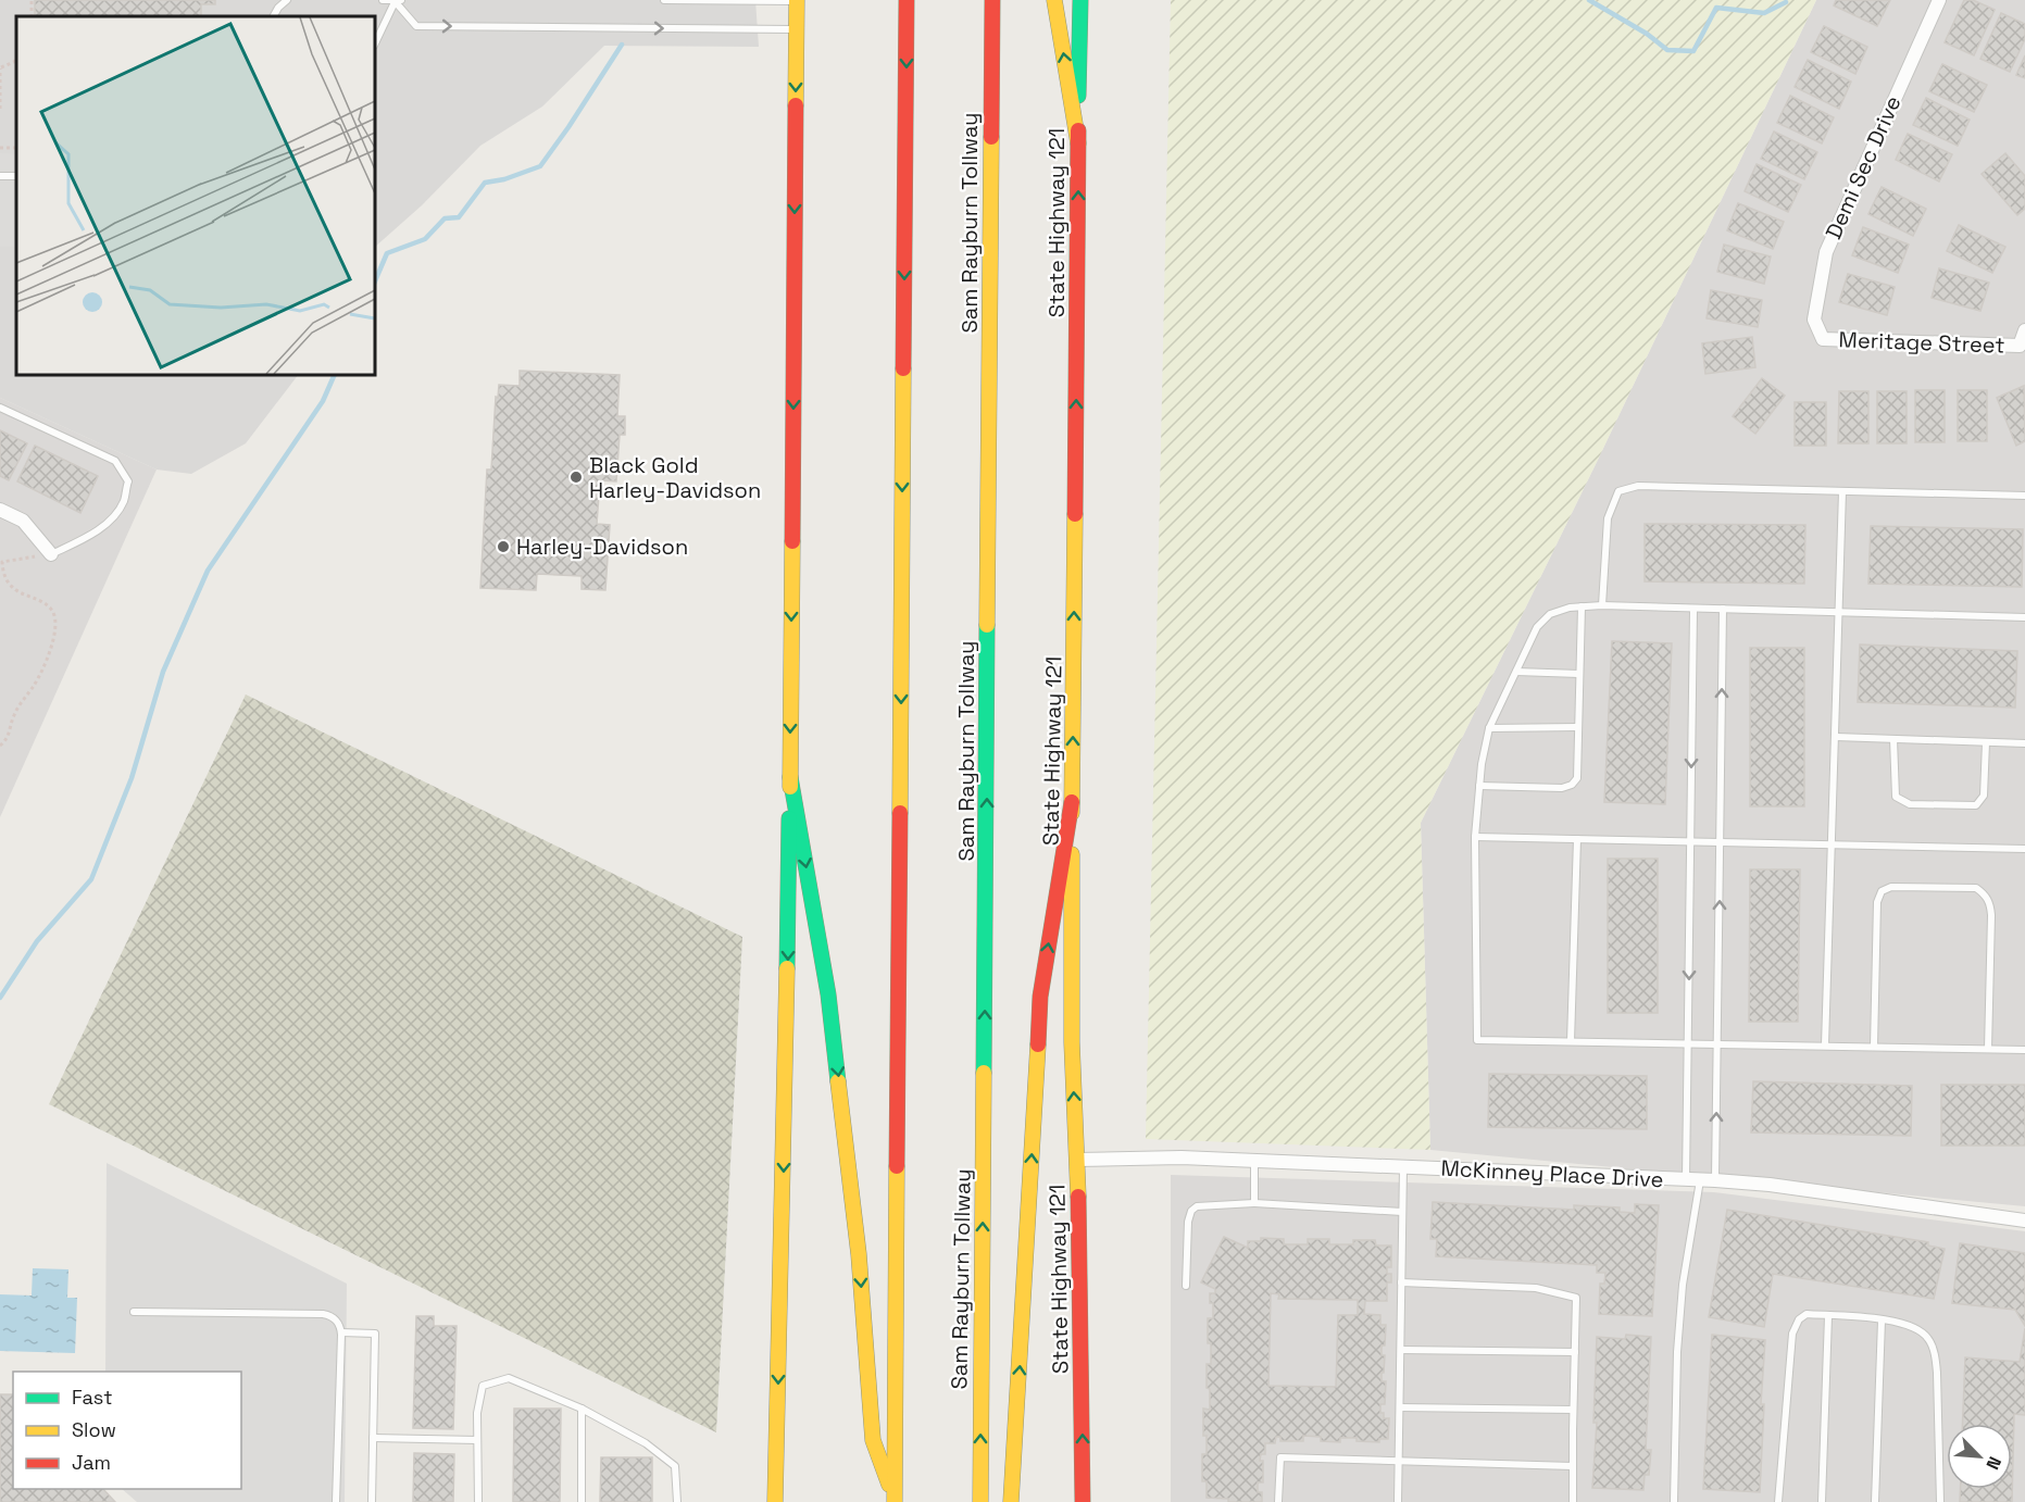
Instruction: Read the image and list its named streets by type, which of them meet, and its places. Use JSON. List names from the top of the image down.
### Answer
{
  "streets": {
    "main road": ["Sam Rayburn Tollway", "State Highway 121"],
    "street": ["Demi Sec Drive", "Meritage Street", "McKinney Place Drive"]
  },
  "crossings": [
    ["Demi Sec Drive", "Meritage Street"],
    ["State Highway 121", "McKinney Place Drive"]
  ],
  "places": ["Black Gold Harley-Davidson", "Harley-Davidson"],
  "legend": ["Fast", "Slow", "Jam"],
  "north": "bottom right"
}
